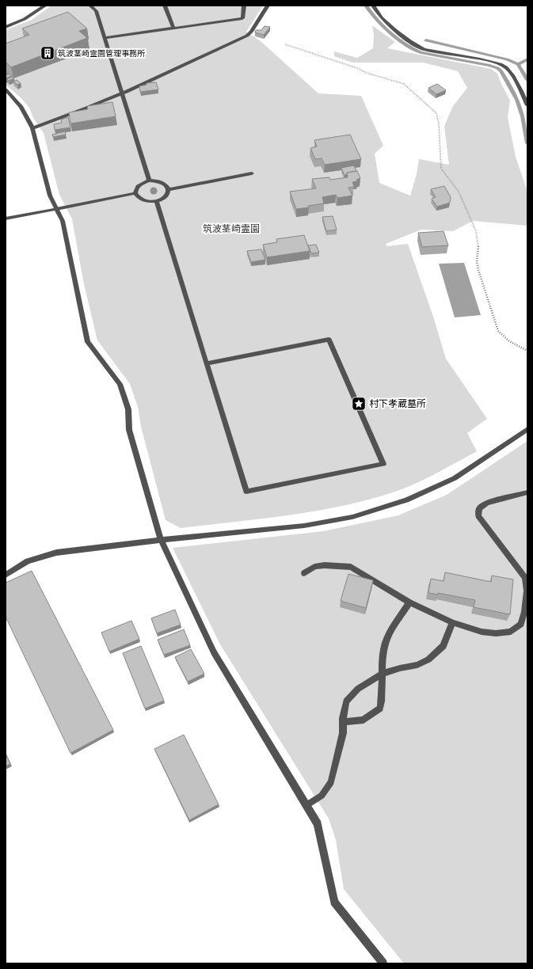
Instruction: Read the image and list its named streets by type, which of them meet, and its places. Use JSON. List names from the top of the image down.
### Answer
{
  "parks": ["筑波茎崎霊園"],
  "places": {
    "building": ["筑波茎崎霊園管理事務所"],
    "place": ["村下孝蔵墓所"]
  }
}
